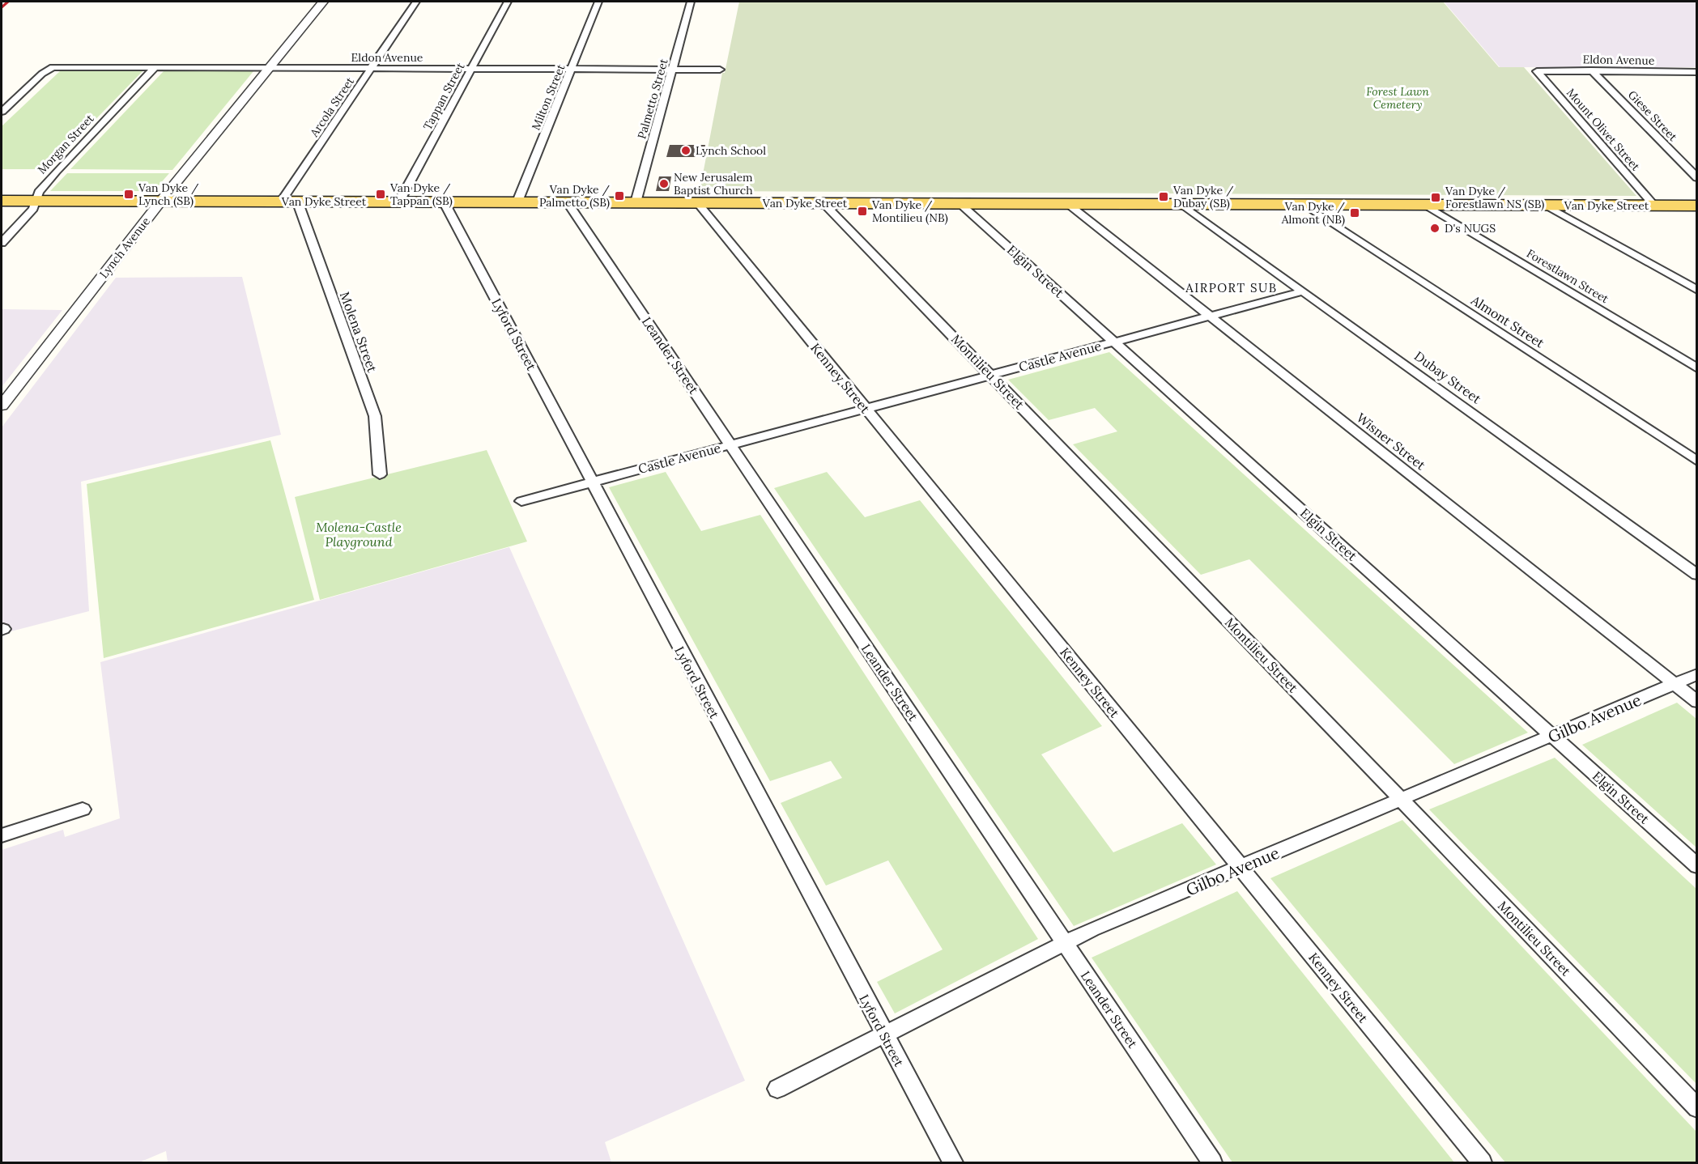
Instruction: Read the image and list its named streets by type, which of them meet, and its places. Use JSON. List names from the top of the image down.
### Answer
{
  "streets": {
    "main road": ["Van Dyke Street"],
    "street": [
      "Eldon Avenue",
      "Tappan Street",
      "Milton Street",
      "Palmetto Street",
      "Arcola Street",
      "Giese Street",
      "Mount Olivet Street",
      "Morgan Street",
      "Lynch Avenue",
      "Elgin Street",
      "Forestlawn Street",
      "Almont Street",
      "Molena Street",
      "Lyford Street",
      "Leander Street",
      "Castle Avenue",
      "Montilieu Street",
      "Dubay Street",
      "Kenney Street",
      "Wisner Street",
      "Gilbo Avenue"
    ]
  },
  "crossings": [
    ["Eldon Avenue", "Tappan Street"],
    ["Eldon Avenue", "Milton Street"],
    ["Eldon Avenue", "Palmetto Street"],
    ["Eldon Avenue", "Arcola Street"],
    ["Eldon Avenue", "Giese Street"],
    ["Eldon Avenue", "Mount Olivet Street"],
    ["Eldon Avenue", "Morgan Street"],
    ["Eldon Avenue", "Lynch Avenue"],
    ["Tappan Street", "Van Dyke Street"],
    ["Milton Street", "Van Dyke Street"],
    ["Palmetto Street", "Van Dyke Street"],
    ["Arcola Street", "Van Dyke Street"],
    ["Arcola Street", "Molena Street"],
    ["Mount Olivet Street", "Van Dyke Street"],
    ["Morgan Street", "Van Dyke Street"],
    ["Van Dyke Street", "Lynch Avenue"],
    ["Van Dyke Street", "Elgin Street"],
    ["Van Dyke Street", "Forestlawn Street"],
    ["Van Dyke Street", "Almont Street"],
    ["Van Dyke Street", "Molena Street"],
    ["Van Dyke Street", "Lyford Street"],
    ["Van Dyke Street", "Leander Street"],
    ["Van Dyke Street", "Montilieu Street"],
    ["Van Dyke Street", "Dubay Street"],
    ["Van Dyke Street", "Kenney Street"],
    ["Van Dyke Street", "Wisner Street"],
    ["Elgin Street", "Castle Avenue"],
    ["Elgin Street", "Gilbo Avenue"],
    ["Lyford Street", "Castle Avenue"],
    ["Lyford Street", "Gilbo Avenue"],
    ["Leander Street", "Castle Avenue"],
    ["Leander Street", "Gilbo Avenue"],
    ["Castle Avenue", "Montilieu Street"],
    ["Castle Avenue", "Dubay Street"],
    ["Castle Avenue", "Kenney Street"],
    ["Castle Avenue", "Wisner Street"],
    ["Montilieu Street", "Gilbo Avenue"],
    ["Kenney Street", "Gilbo Avenue"],
    ["Wisner Street", "Gilbo Avenue"]
  ],
  "districts": ["AIRPORT SUB"],
  "parks": ["Forest Lawn Cemetery", "Molena-Castle Playground"],
  "places": {
    "other": ["Lynch School", "New Jerusalem Baptist Church", "D's NUGS"],
    "transit": [
      "Van Dyke / Lynch (SB)",
      "Van Dyke / Tappan (SB)",
      "Van Dyke / Palmetto (SB)",
      "Van Dyke / Dubay (SB)",
      "Van Dyke / Forestlawn NS (SB)",
      "Van Dyke / Montilieu (NB)",
      "Van Dyke / Almont (NB)"
    ]
  }
}
